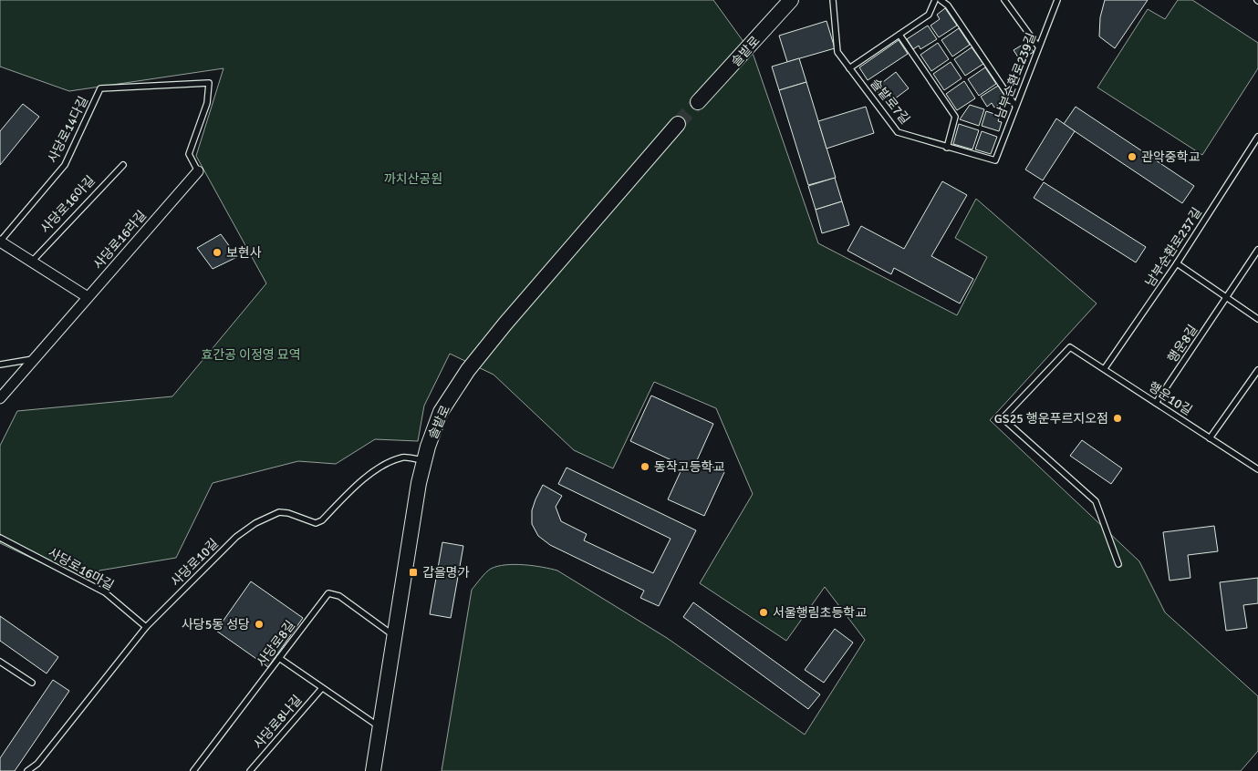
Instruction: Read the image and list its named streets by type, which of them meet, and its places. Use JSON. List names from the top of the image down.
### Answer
{
  "streets": {
    "street": ["솔밭로", "사당로16라길"],
    "lane": [
      "남부순환로239길",
      "솔밭로7길",
      "사당로14다길",
      "사당로16아길",
      "남부순환로237길",
      "행운8길",
      "행운10길",
      "사당로10길",
      "사당로16마길",
      "사당로8길",
      "사당로8나길"
    ]
  },
  "crossings": [
    ["솔밭로", "사당로10길"],
    ["솔밭로", "사당로8길"],
    ["남부순환로239길", "솔밭로7길"],
    ["사당로14다길", "사당로16라길"],
    ["남부순환로237길", "행운10길"],
    ["행운8길", "행운10길"],
    ["사당로10길", "사당로16마길"]
  ],
  "parks": ["까치산공원", "효간공 이정영 묘역"],
  "places": {
    "other": [
      "관악중학교",
      "보현사",
      "GS25 행운푸르지오점",
      "동작고등학교",
      "서울행림초등학교",
      "사당5동 성당"
    ],
    "transit": ["갑을명가"]
  }
}
